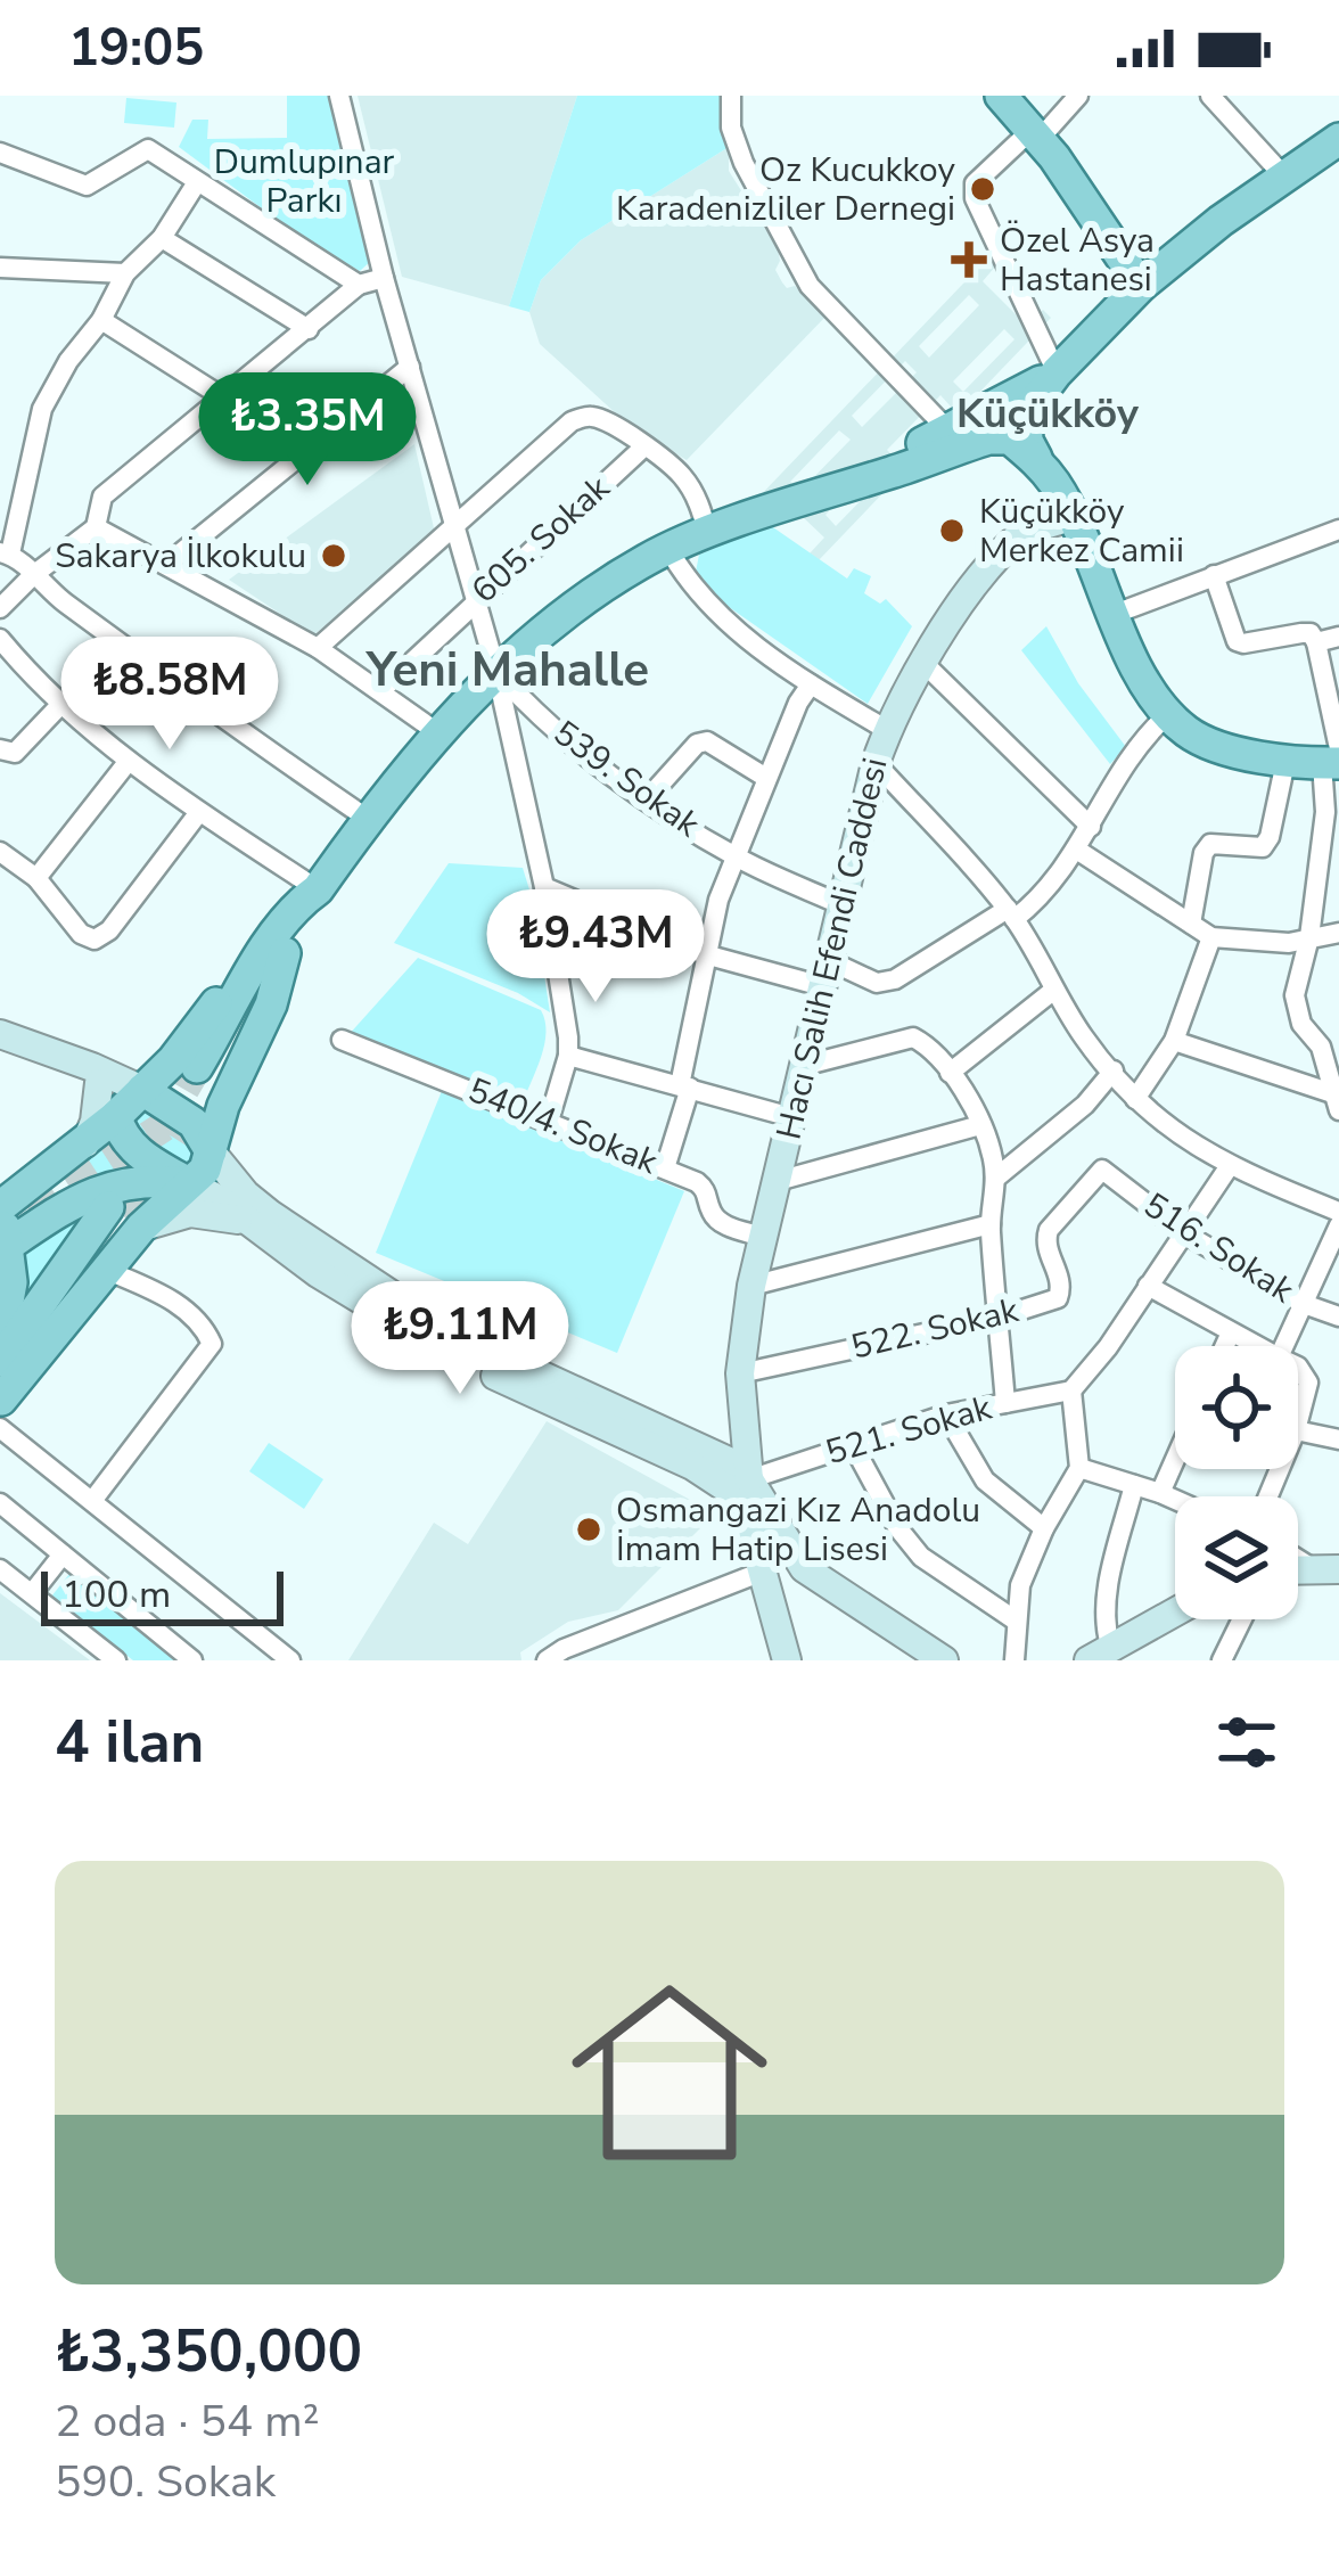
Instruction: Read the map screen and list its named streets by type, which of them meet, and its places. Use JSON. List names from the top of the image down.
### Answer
{
  "streets": {
    "main road": ["Hacı Salih Efendi Caddesi"],
    "street": [
      "605. Sokak",
      "539. Sokak",
      "540/4. Sokak",
      "516. Sokak",
      "522. Sokak",
      "521. Sokak"
    ]
  },
  "crossings": [
    ["539. Sokak", "Hacı Salih Efendi Caddesi"],
    ["Hacı Salih Efendi Caddesi", "540/4. Sokak"],
    ["Hacı Salih Efendi Caddesi", "522. Sokak"],
    ["516. Sokak", "522. Sokak"]
  ],
  "districts": ["Küçükköy", "Yeni Mahalle"],
  "parks": ["Dumlupınar Parkı"],
  "places": {
    "other": [
      "Oz Kucukkoy Karadenizliler Dernegi",
      "Küçükköy Merkez Camii",
      "Sakarya İlkokulu",
      "Osmangazi Kız Anadolu İmam Hatip Lisesi"
    ],
    "health": ["Özel Asya Hastanesi"]
  },
  "scale_bar": "100 m",
  "page": {
    "status": "19:05",
    "price": [
      "₺3.35M",
      "₺8.58M",
      "₺9.43M",
      "₺9.11M"
    ],
    "scale": "100 m",
    "heading": "4 ilan",
    "list": [
      {
        "name": "₺3,350,000",
        "note": "2 oda · 54 m² · 590. Sokak"
      }
    ]
  }
}
